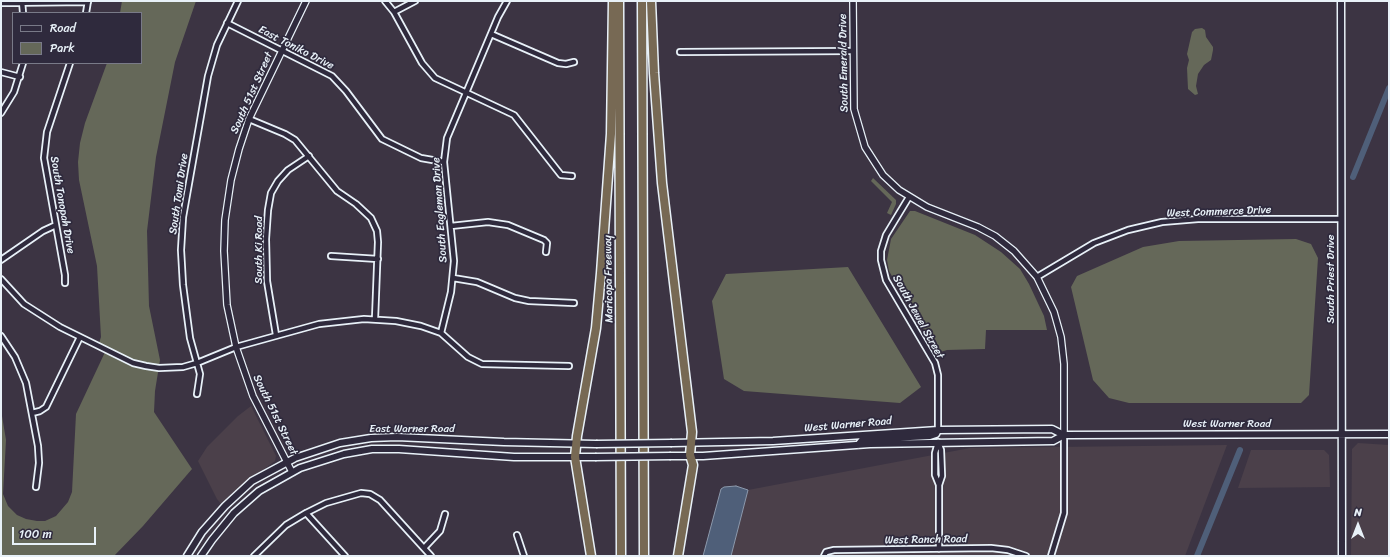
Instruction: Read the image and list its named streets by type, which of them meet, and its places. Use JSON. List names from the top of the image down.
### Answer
{
  "streets": {
    "highway": ["Maricopa Freeway"],
    "main road": ["South Priest Drive", "West Warner Road", "East Warner Road"],
    "street": [
      "East Toniko Drive",
      "South Emerald Drive",
      "South 51st Street",
      "South Tomi Drive",
      "South Tonopah Drive",
      "South Eagleman Drive",
      "West Commerce Drive",
      "South Ki Road",
      "South Jewel Street",
      "West Ranch Road"
    ]
  },
  "crossings": [
    ["East Toniko Drive", "South 51st Street"],
    ["East Toniko Drive", "South Tomi Drive"],
    ["East Toniko Drive", "South Eagleman Drive"],
    ["South Emerald Drive", "West Commerce Drive"],
    ["South Emerald Drive", "South Jewel Street"],
    ["South Emerald Drive", "West Warner Road"],
    ["South 51st Street", "East Warner Road"],
    ["West Commerce Drive", "South Priest Drive"],
    ["South Priest Drive", "West Warner Road"],
    ["South Jewel Street", "West Warner Road"],
    ["West Warner Road", "East Warner Road"]
  ],
  "legend": ["Road", "Park"],
  "scale_bar": "100 m",
  "north": "top"
}
